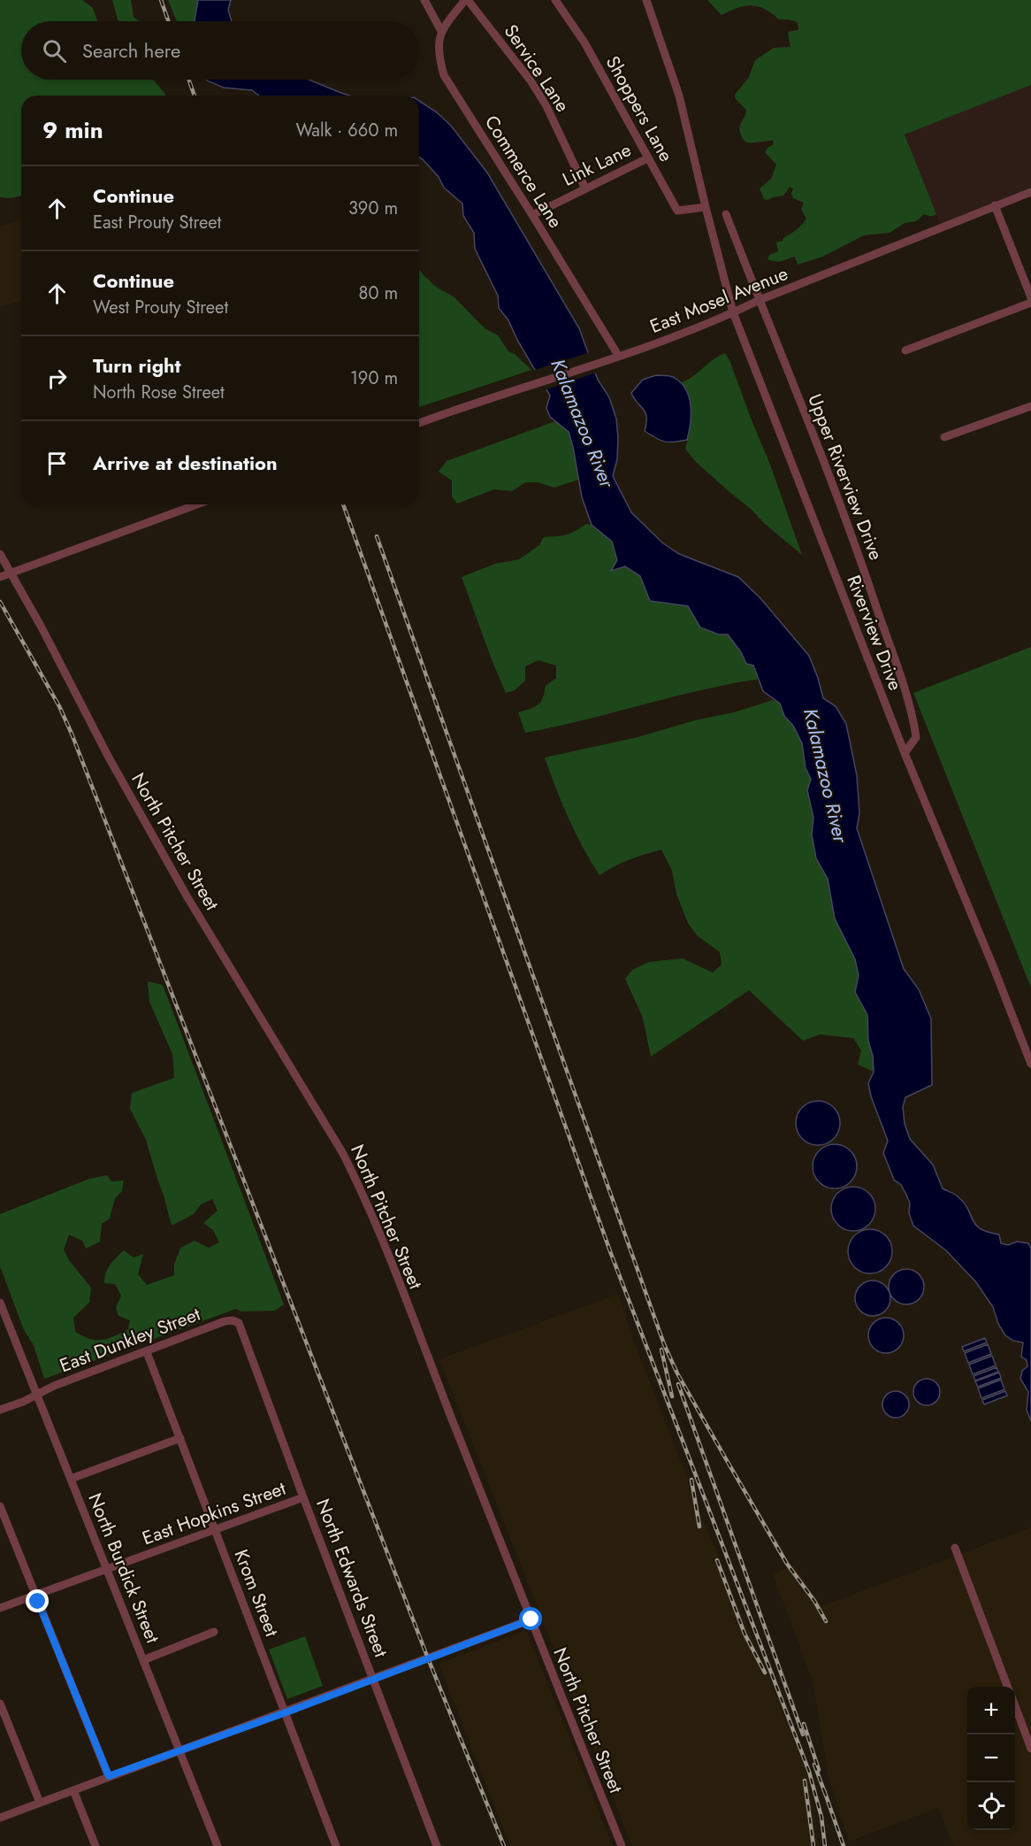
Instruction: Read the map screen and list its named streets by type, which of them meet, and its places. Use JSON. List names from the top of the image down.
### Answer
{
  "streets": {
    "street": [
      "Service Lane",
      "Shoppers Lane",
      "Link Lane",
      "Commerce Lane",
      "East Mosel Avenue",
      "Upper Riverview Drive",
      "Riverview Drive",
      "North Pitcher Street",
      "East Dunkley Street",
      "East Hopkins Street",
      "North Burdick Street",
      "North Edwards Street",
      "Krom Street"
    ]
  },
  "crossings": [
    ["Service Lane", "Link Lane"],
    ["Shoppers Lane", "Link Lane"],
    ["Shoppers Lane", "Riverview Drive"],
    ["Link Lane", "Commerce Lane"],
    ["Commerce Lane", "East Mosel Avenue"],
    ["East Mosel Avenue", "Upper Riverview Drive"],
    ["East Mosel Avenue", "Riverview Drive"],
    ["Upper Riverview Drive", "Riverview Drive"],
    ["East Dunkley Street", "North Burdick Street"],
    ["East Dunkley Street", "North Edwards Street"],
    ["East Dunkley Street", "Krom Street"],
    ["East Hopkins Street", "North Burdick Street"],
    ["East Hopkins Street", "North Edwards Street"],
    ["East Hopkins Street", "Krom Street"]
  ],
  "water": ["Kalamazoo River"],
  "page": {
    "search": "Search here",
    "heading": ["9 min", "Walk · 660 m"],
    "list": [
      ["Continue", "East Prouty Street", "390 m"],
      ["Continue", "West Prouty Street", "80 m"],
      ["Turn right", "North Rose Street", "190 m"],
      "Arrive at destination"
    ],
    "map_buttons": ["+", "−"]
  }
}
